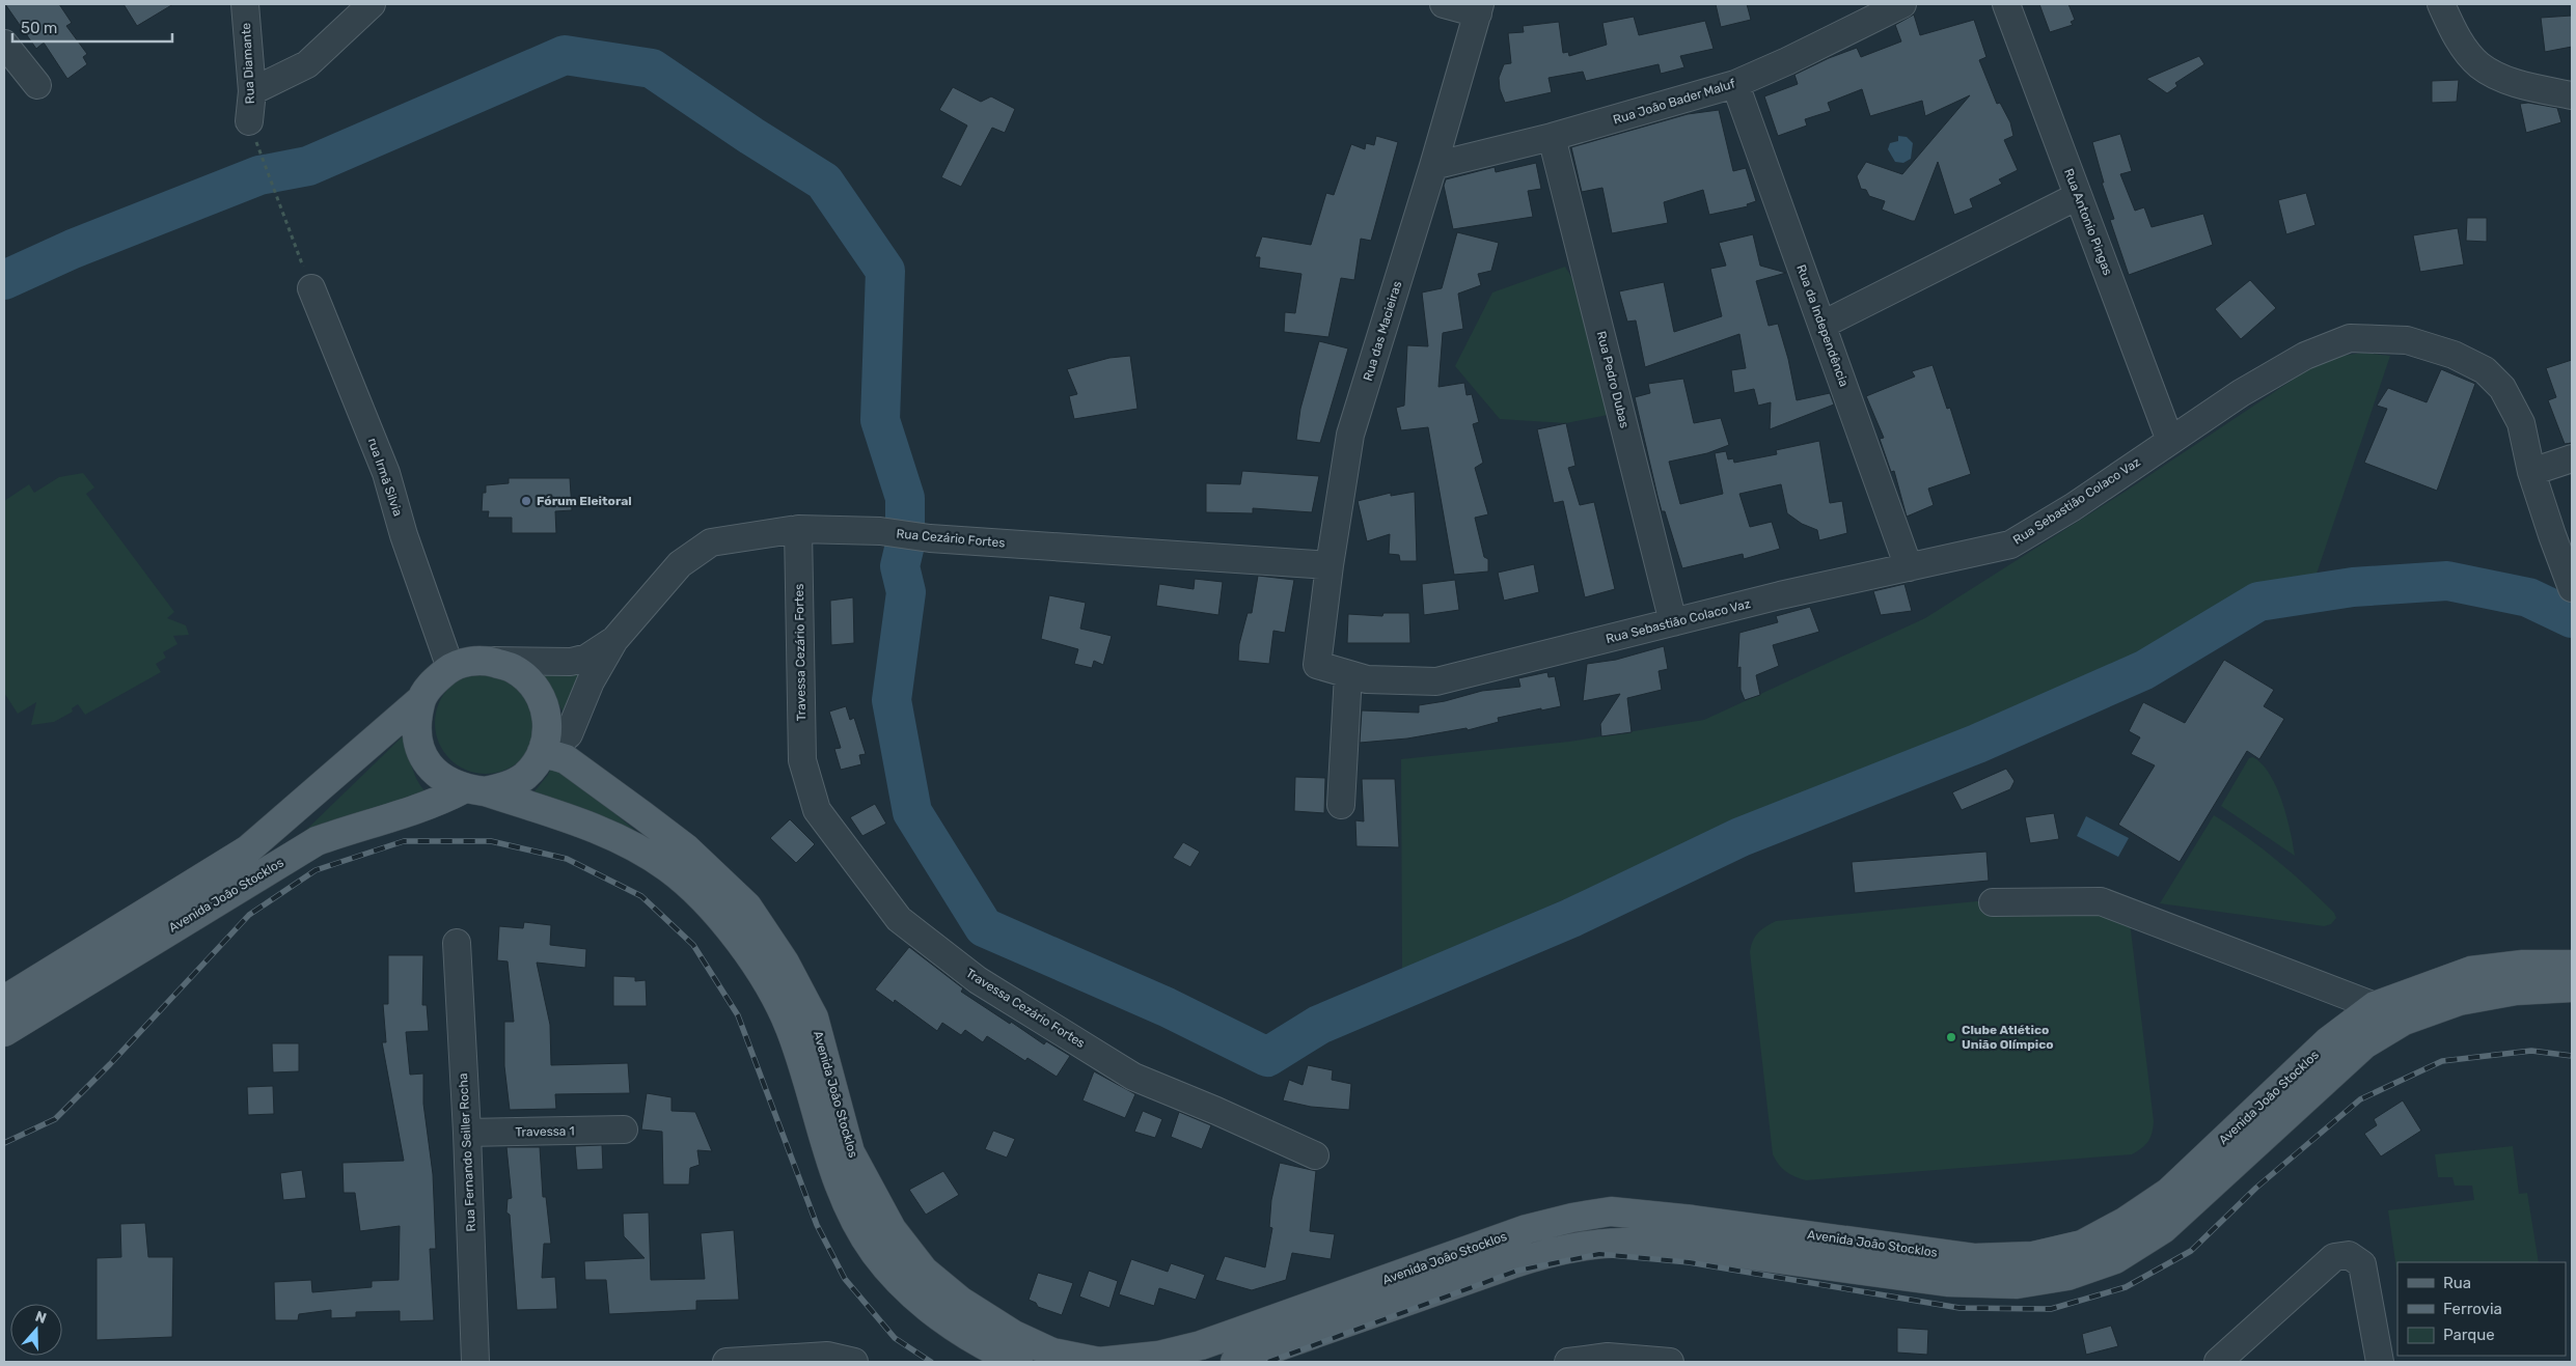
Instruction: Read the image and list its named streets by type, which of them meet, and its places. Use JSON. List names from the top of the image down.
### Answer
{
  "streets": {
    "main road": ["Avenida João Stocklos"],
    "street": [
      "Rua Diamante",
      "Rua João Bader Maluf",
      "Rua Antonio Pingas",
      "Rua da Independência",
      "Rua das Macieiras",
      "Rua Pedro Dubas",
      "rua Irmã Silvia",
      "Rua Sebastião Colaco Vaz",
      "Rua Cezário Fortes",
      "Travessa Cezário Fortes",
      "Travessa 1",
      "Rua Fernando Seiller Rocha"
    ]
  },
  "crossings": [
    ["Rua João Bader Maluf", "Rua da Independência"],
    ["Rua João Bader Maluf", "Rua das Macieiras"],
    ["Rua João Bader Maluf", "Rua Pedro Dubas"],
    ["Rua Antonio Pingas", "Rua Sebastião Colaco Vaz"],
    ["Rua da Independência", "Rua Sebastião Colaco Vaz"],
    ["Rua das Macieiras", "Rua Sebastião Colaco Vaz"],
    ["Rua das Macieiras", "Rua Cezário Fortes"],
    ["Rua Pedro Dubas", "Rua Sebastião Colaco Vaz"],
    ["rua Irmã Silvia", "Rua Cezário Fortes"],
    ["rua Irmã Silvia", "Avenida João Stocklos"],
    ["Rua Cezário Fortes", "Travessa Cezário Fortes"],
    ["Rua Cezário Fortes", "Avenida João Stocklos"],
    ["Travessa 1", "Rua Fernando Seiller Rocha"]
  ],
  "places": ["Fórum Eleitoral", "Clube Atlético União Olímpico"],
  "legend": ["Rua", "Ferrovia", "Parque"],
  "scale_bar": "50 m",
  "north": "top"
}
